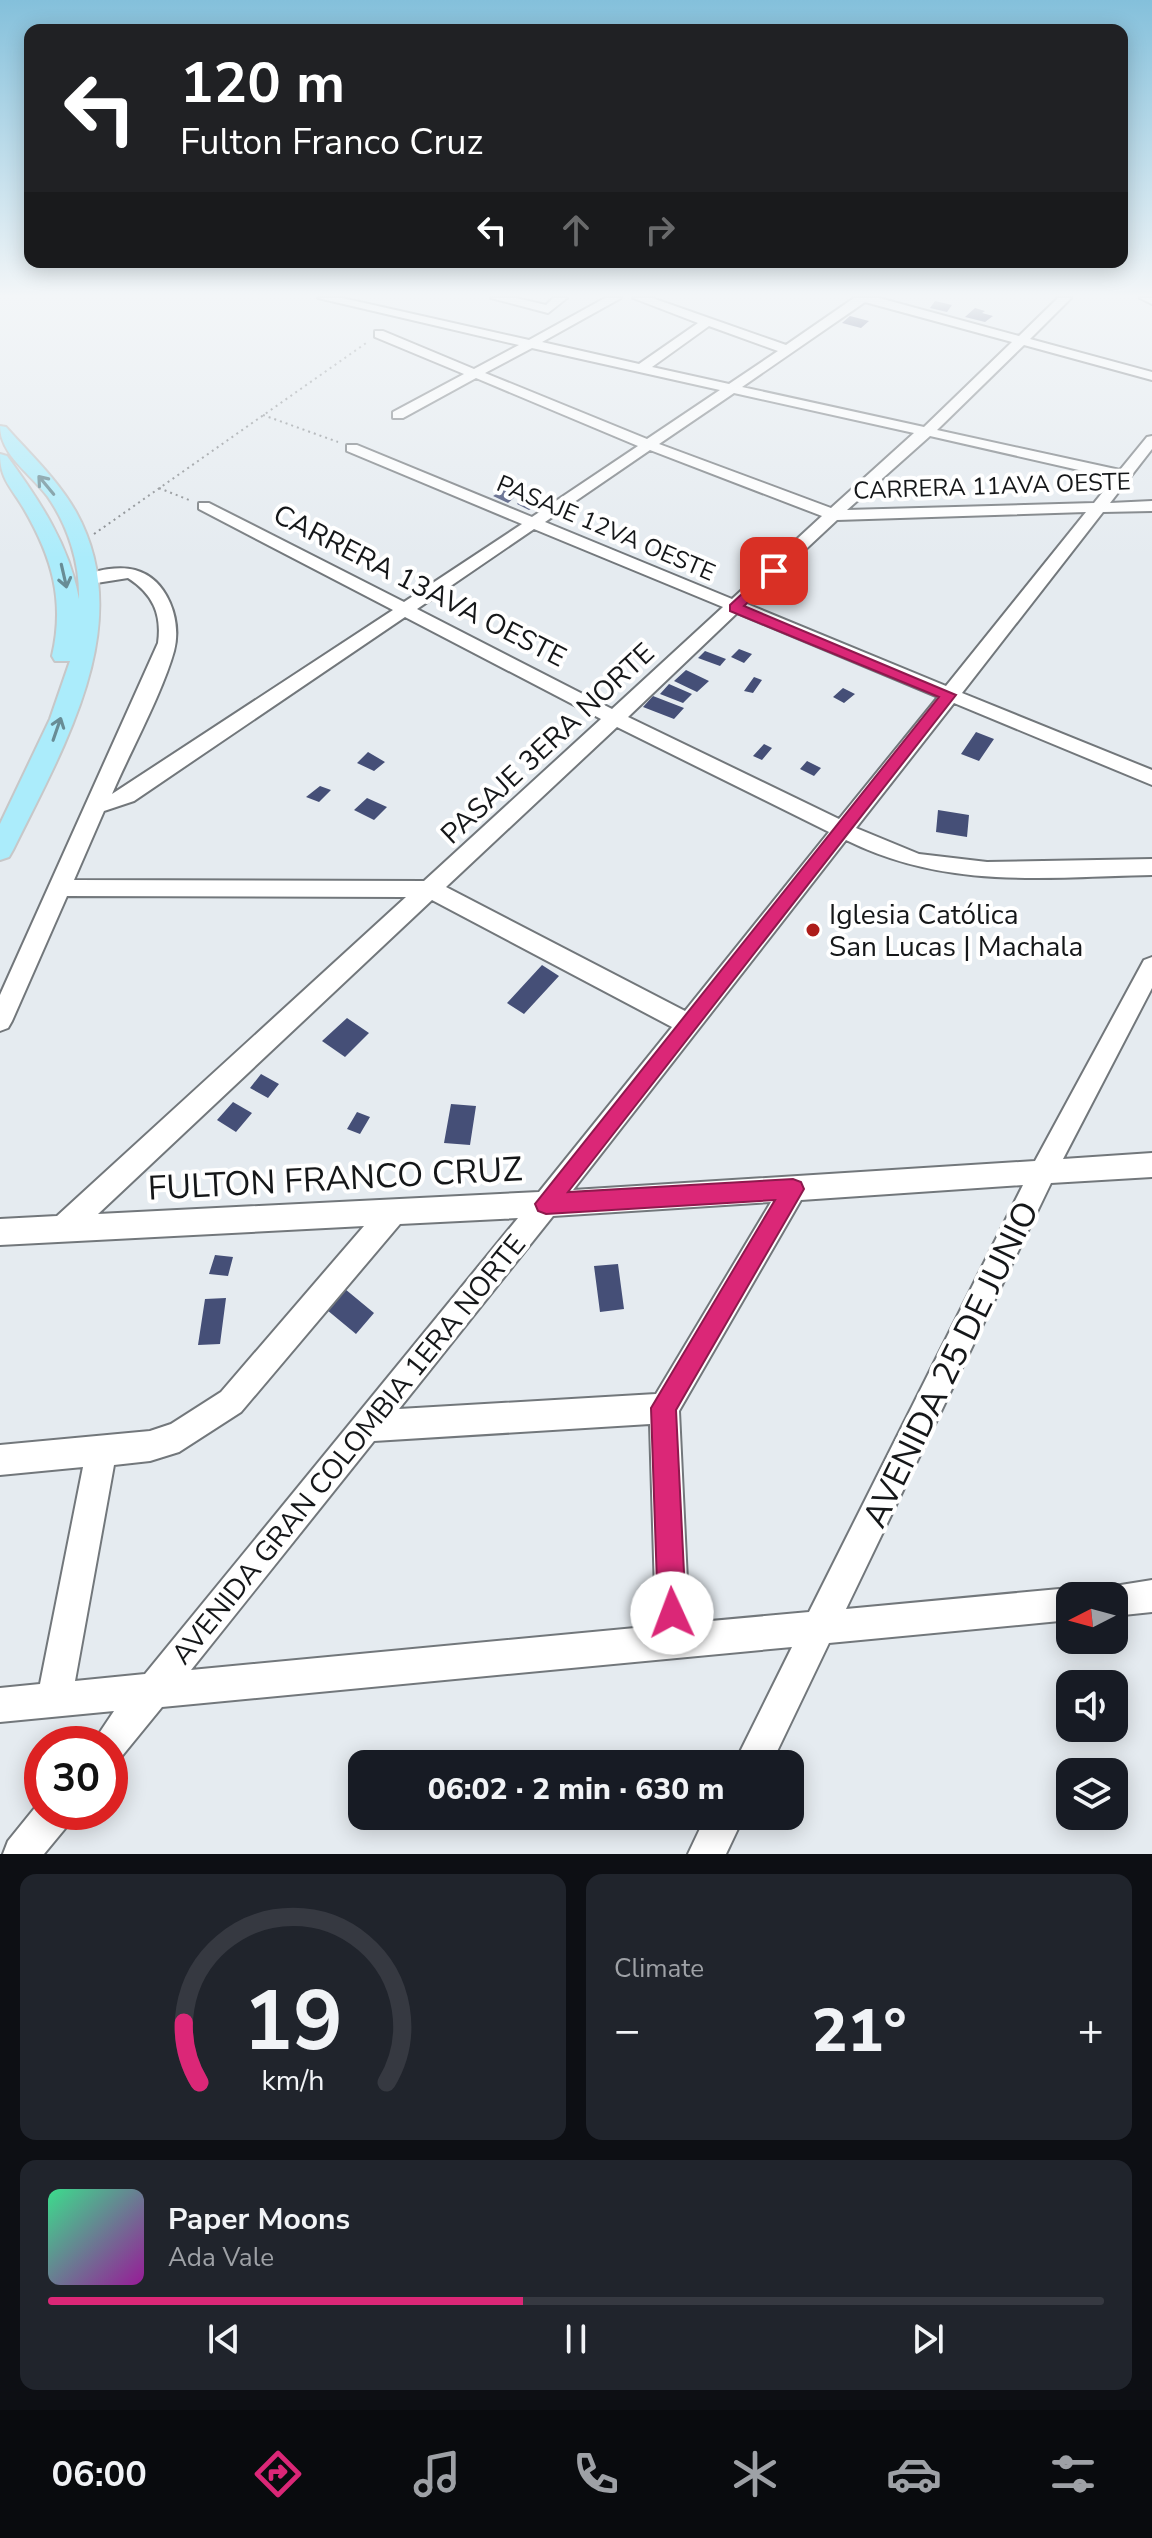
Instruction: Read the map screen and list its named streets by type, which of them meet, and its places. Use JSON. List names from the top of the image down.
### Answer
{
  "streets": {
    "street": [
      "CARRERA 11AVA OESTE",
      "PASAJE 12VA OESTE",
      "CARRERA 13AVA OESTE",
      "PASAJE 3ERA NORTE",
      "FULTON FRANCO CRUZ",
      "AVENIDA 25 DE JUNIO",
      "AVENIDA GRAN COLOMBIA 1ERA NORTE"
    ]
  },
  "crossings": [
    ["CARRERA 11AVA OESTE", "PASAJE 3ERA NORTE"],
    ["CARRERA 11AVA OESTE", "AVENIDA GRAN COLOMBIA 1ERA NORTE"],
    ["PASAJE 12VA OESTE", "PASAJE 3ERA NORTE"],
    ["PASAJE 12VA OESTE", "AVENIDA GRAN COLOMBIA 1ERA NORTE"],
    ["CARRERA 13AVA OESTE", "PASAJE 3ERA NORTE"],
    ["CARRERA 13AVA OESTE", "AVENIDA GRAN COLOMBIA 1ERA NORTE"],
    ["PASAJE 3ERA NORTE", "FULTON FRANCO CRUZ"],
    ["FULTON FRANCO CRUZ", "AVENIDA 25 DE JUNIO"],
    ["FULTON FRANCO CRUZ", "AVENIDA GRAN COLOMBIA 1ERA NORTE"]
  ],
  "places": ["Iglesia Católica San Lucas | Machala"],
  "north": "left",
  "page": {
    "turn": ["120 m", "Fulton Franco Cruz"],
    "limit": "30",
    "trip": "06:02 · 2 min · 630 m",
    "tile": "Climate",
    "heat": ["−", "21°", "+"],
    "song": ["Paper Moons", "Ada Vale"],
    "tabs": "06:00",
    "gauge": ["19", "km/h"]
  }
}
